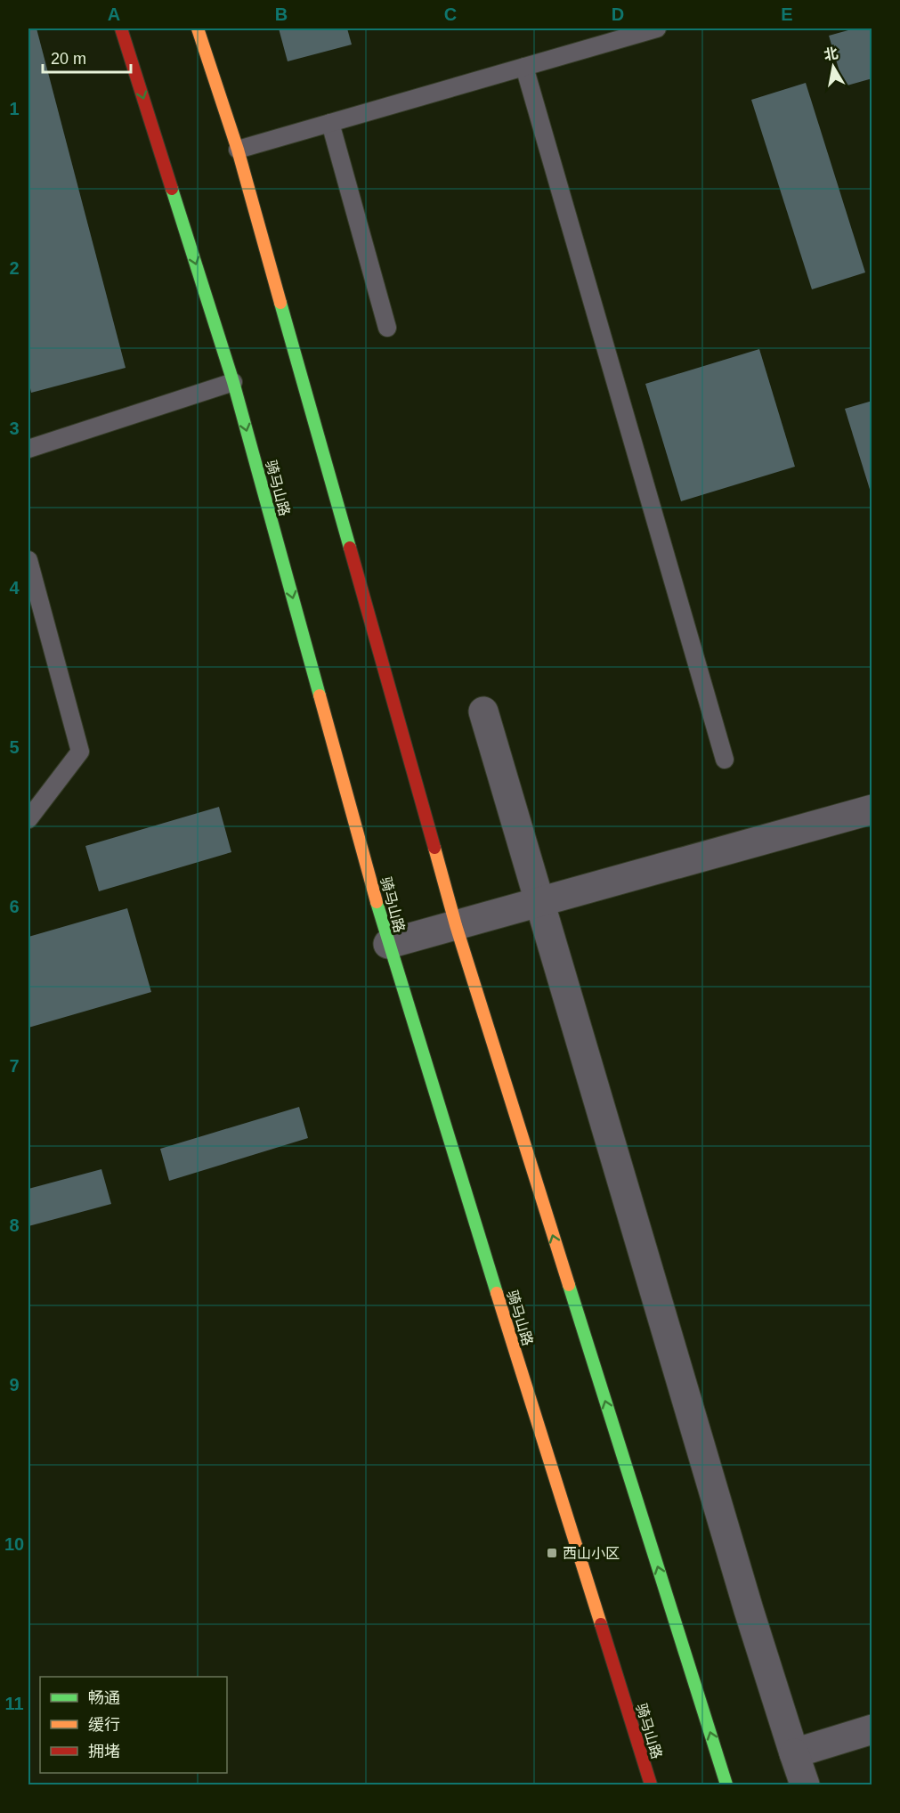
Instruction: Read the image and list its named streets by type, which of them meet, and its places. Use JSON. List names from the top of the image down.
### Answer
{
  "streets": {
    "main road": ["骑马山路"]
  },
  "places": {
    "transit": ["西山小区"]
  },
  "legend": ["畅通", "缓行", "拥堵"],
  "scale_bar": "20 m",
  "north": "top",
  "grid": {
    "columns": [
      "A",
      "B",
      "C",
      "D",
      "E"
    ],
    "rows": [
      "1",
      "2",
      "3",
      "4",
      "5",
      "6",
      "7",
      "8",
      "9",
      "10",
      "11"
    ]
  }
}
